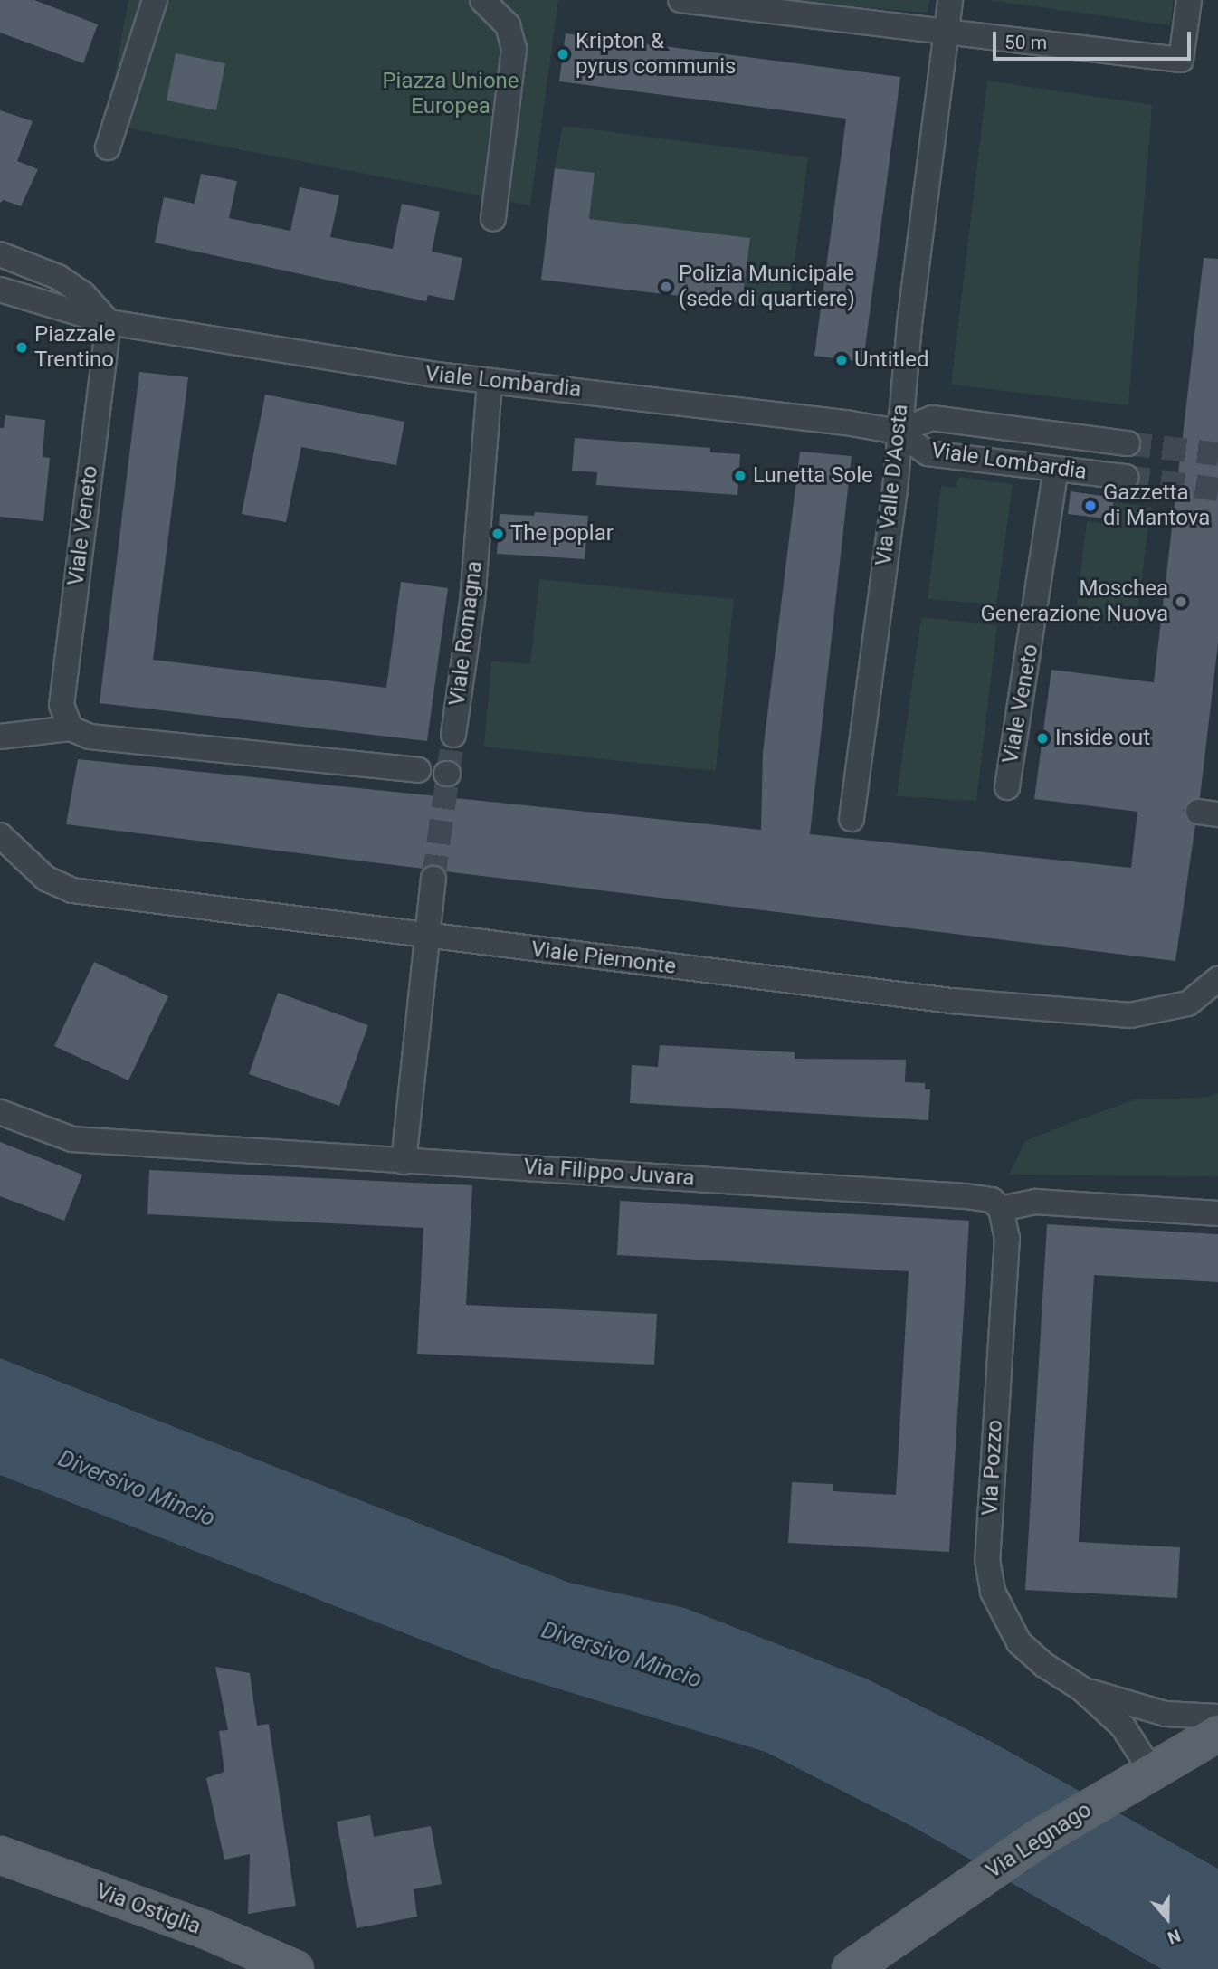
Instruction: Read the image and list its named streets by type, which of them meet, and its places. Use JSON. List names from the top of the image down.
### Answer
{
  "streets": {
    "main road": ["Via Legnago", "Via Ostiglia"],
    "street": [
      "Viale Lombardia",
      "Via Valle D'Aosta",
      "Viale Veneto",
      "Viale Romagna",
      "Viale Piemonte",
      "Via Filippo Juvara",
      "Via Pozzo"
    ]
  },
  "crossings": [
    ["Viale Lombardia", "Via Valle D'Aosta"],
    ["Viale Lombardia", "Viale Veneto"],
    ["Viale Lombardia", "Viale Romagna"],
    ["Via Filippo Juvara", "Via Pozzo"],
    ["Via Pozzo", "Via Legnago"]
  ],
  "water": ["Diversivo Mincio"],
  "parks": ["Piazza Unione Europea"],
  "places": [
    "Kripton & pyrus communis",
    "Polizia Municipale (sede di quartiere)",
    "Piazzale Trentino",
    "Untitled",
    "Lunetta Sole",
    "Gazzetta di Mantova",
    "The poplar",
    "Moschea Generazione Nuova",
    "Inside out"
  ],
  "scale_bar": "50 m",
  "north": "bottom"
}
